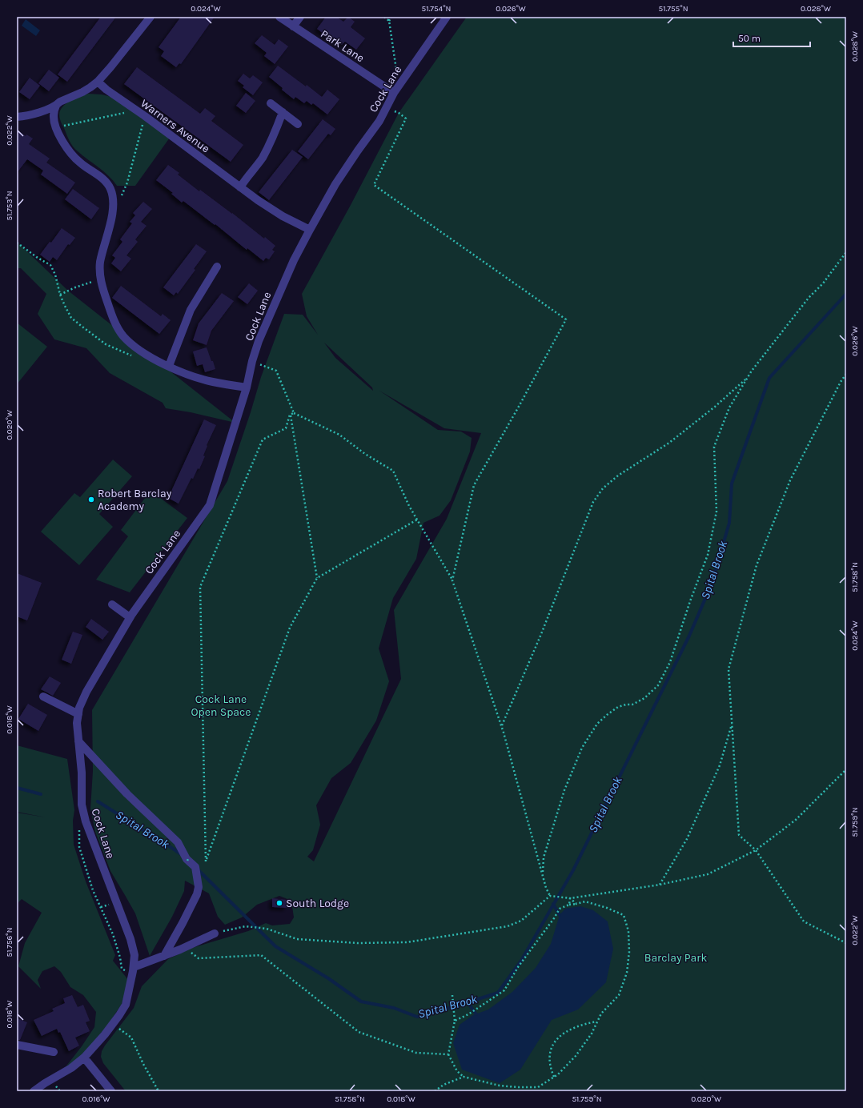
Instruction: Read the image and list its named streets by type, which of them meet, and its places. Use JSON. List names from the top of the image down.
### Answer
{
  "streets": {
    "street": ["Park Lane", "Cock Lane", "Warners Avenue"]
  },
  "crossings": [
    ["Park Lane", "Cock Lane"],
    ["Cock Lane", "Warners Avenue"]
  ],
  "water": ["Spital Brook"],
  "parks": ["Cock Lane Open Space", "Barclay Park"],
  "places": ["Robert Barclay Academy", "South Lodge"],
  "scale_bar": "50 m",
  "coordinates": [
    "0.024°W",
    "51.754°N",
    "0.026°W",
    "51.755°N",
    "0.028°W",
    "0.022°W",
    "51.753°N",
    "0.020°W",
    "51.758°N",
    "0.018°W",
    "51.759°N",
    "51.756°N",
    "0.016°W"
  ]
}
